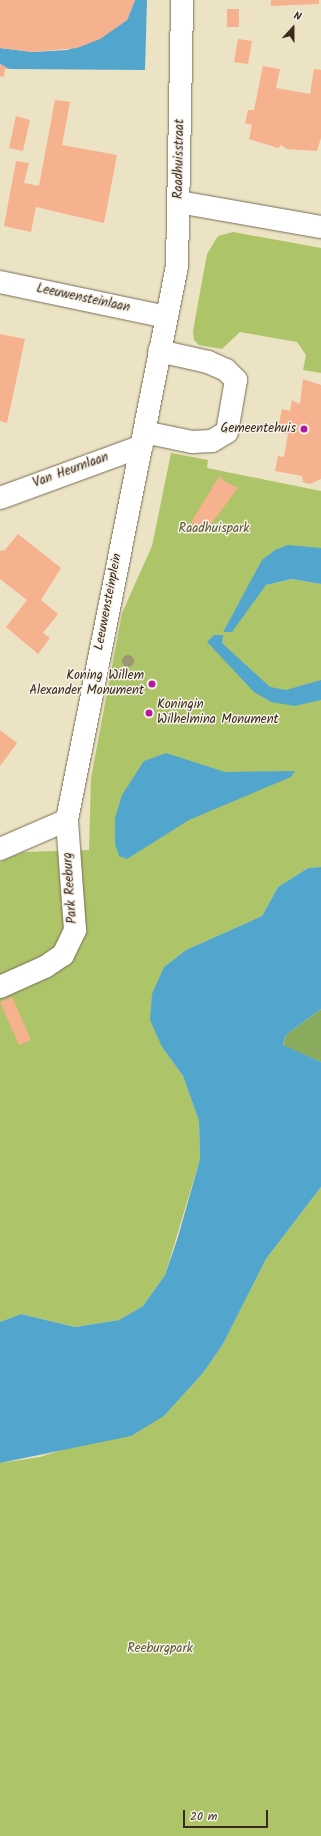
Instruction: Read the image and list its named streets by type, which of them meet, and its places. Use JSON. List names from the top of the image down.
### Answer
{
  "streets": {
    "street": [
      "Raadhuisstraat",
      "Leeuwensteinlaan",
      "Van Heurnlaan",
      "Leeuwensteinplein",
      "Park Reeburg"
    ]
  },
  "crossings": [
    ["Raadhuisstraat", "Leeuwensteinlaan"],
    ["Raadhuisstraat", "Leeuwensteinplein"],
    ["Leeuwensteinlaan", "Leeuwensteinplein"],
    ["Van Heurnlaan", "Leeuwensteinplein"],
    ["Leeuwensteinplein", "Park Reeburg"]
  ],
  "parks": ["Raadhuispark", "Reeburgpark"],
  "places": ["Gemeentehuis", "Koning Willem Alexander Monument", "Koningin Wilhelmina Monument"],
  "scale_bar": "20 m",
  "north": "top"
}
